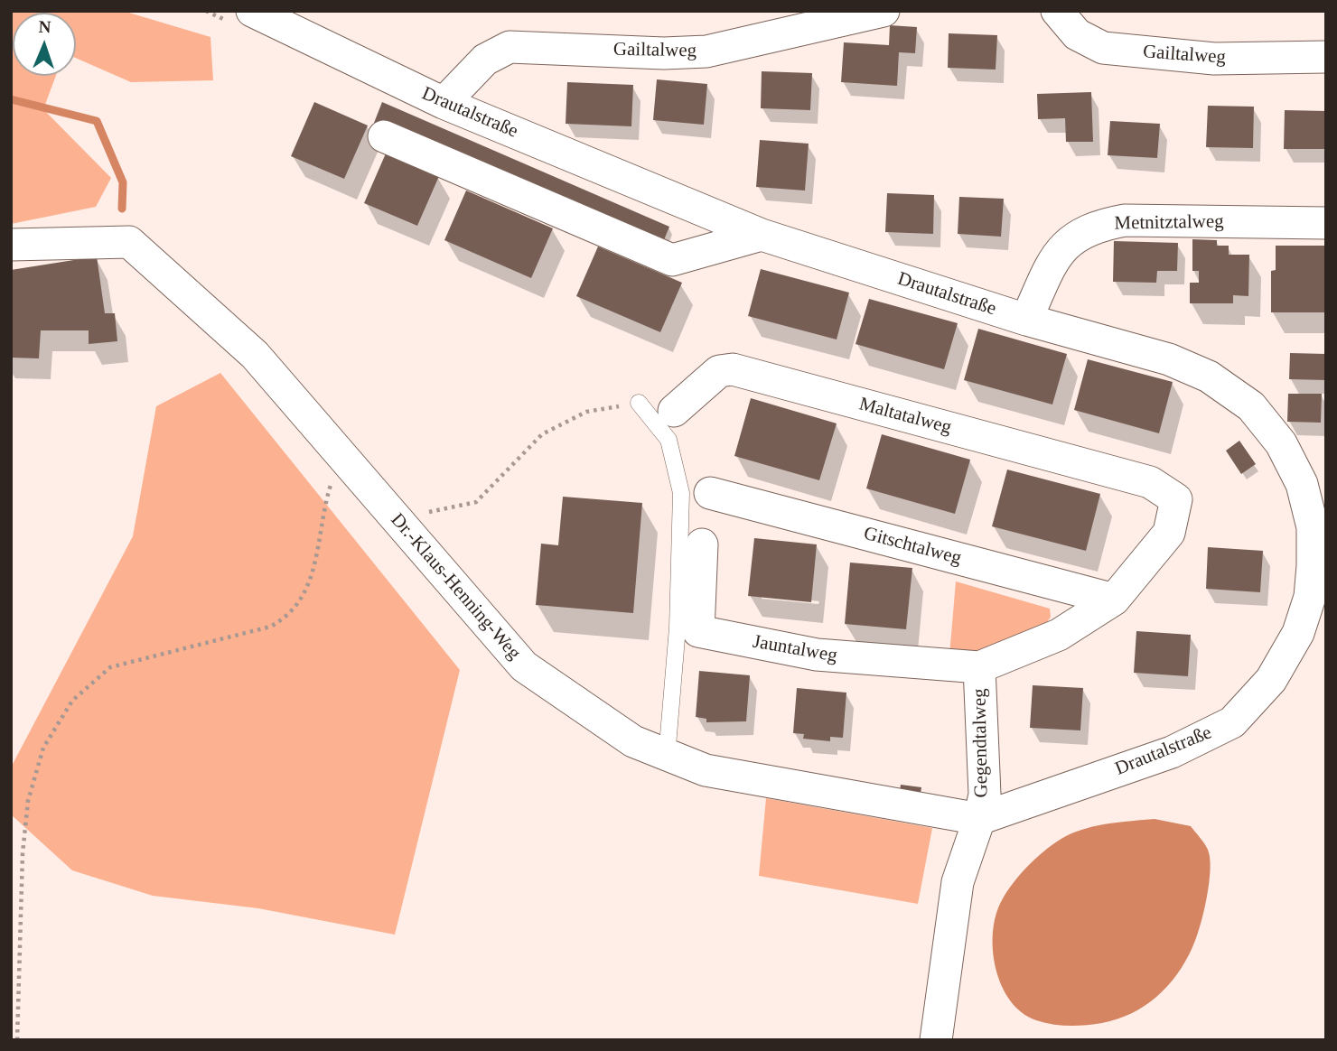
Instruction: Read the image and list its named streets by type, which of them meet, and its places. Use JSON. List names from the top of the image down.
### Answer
{
  "streets": {
    "street": [
      "Gailtalweg",
      "Drautalstraße",
      "Metnitztalweg",
      "Maltatalweg",
      "Gitschtalweg",
      "Dr.-Klaus-Henning-Weg",
      "Jauntalweg",
      "Gegendtalweg"
    ]
  },
  "crossings": [
    ["Gailtalweg", "Drautalstraße"],
    ["Drautalstraße", "Metnitztalweg"],
    ["Drautalstraße", "Dr.-Klaus-Henning-Weg"],
    ["Drautalstraße", "Gegendtalweg"],
    ["Maltatalweg", "Gegendtalweg"],
    ["Gitschtalweg", "Gegendtalweg"],
    ["Dr.-Klaus-Henning-Weg", "Gegendtalweg"],
    ["Jauntalweg", "Gegendtalweg"]
  ],
  "north": "top"
}
